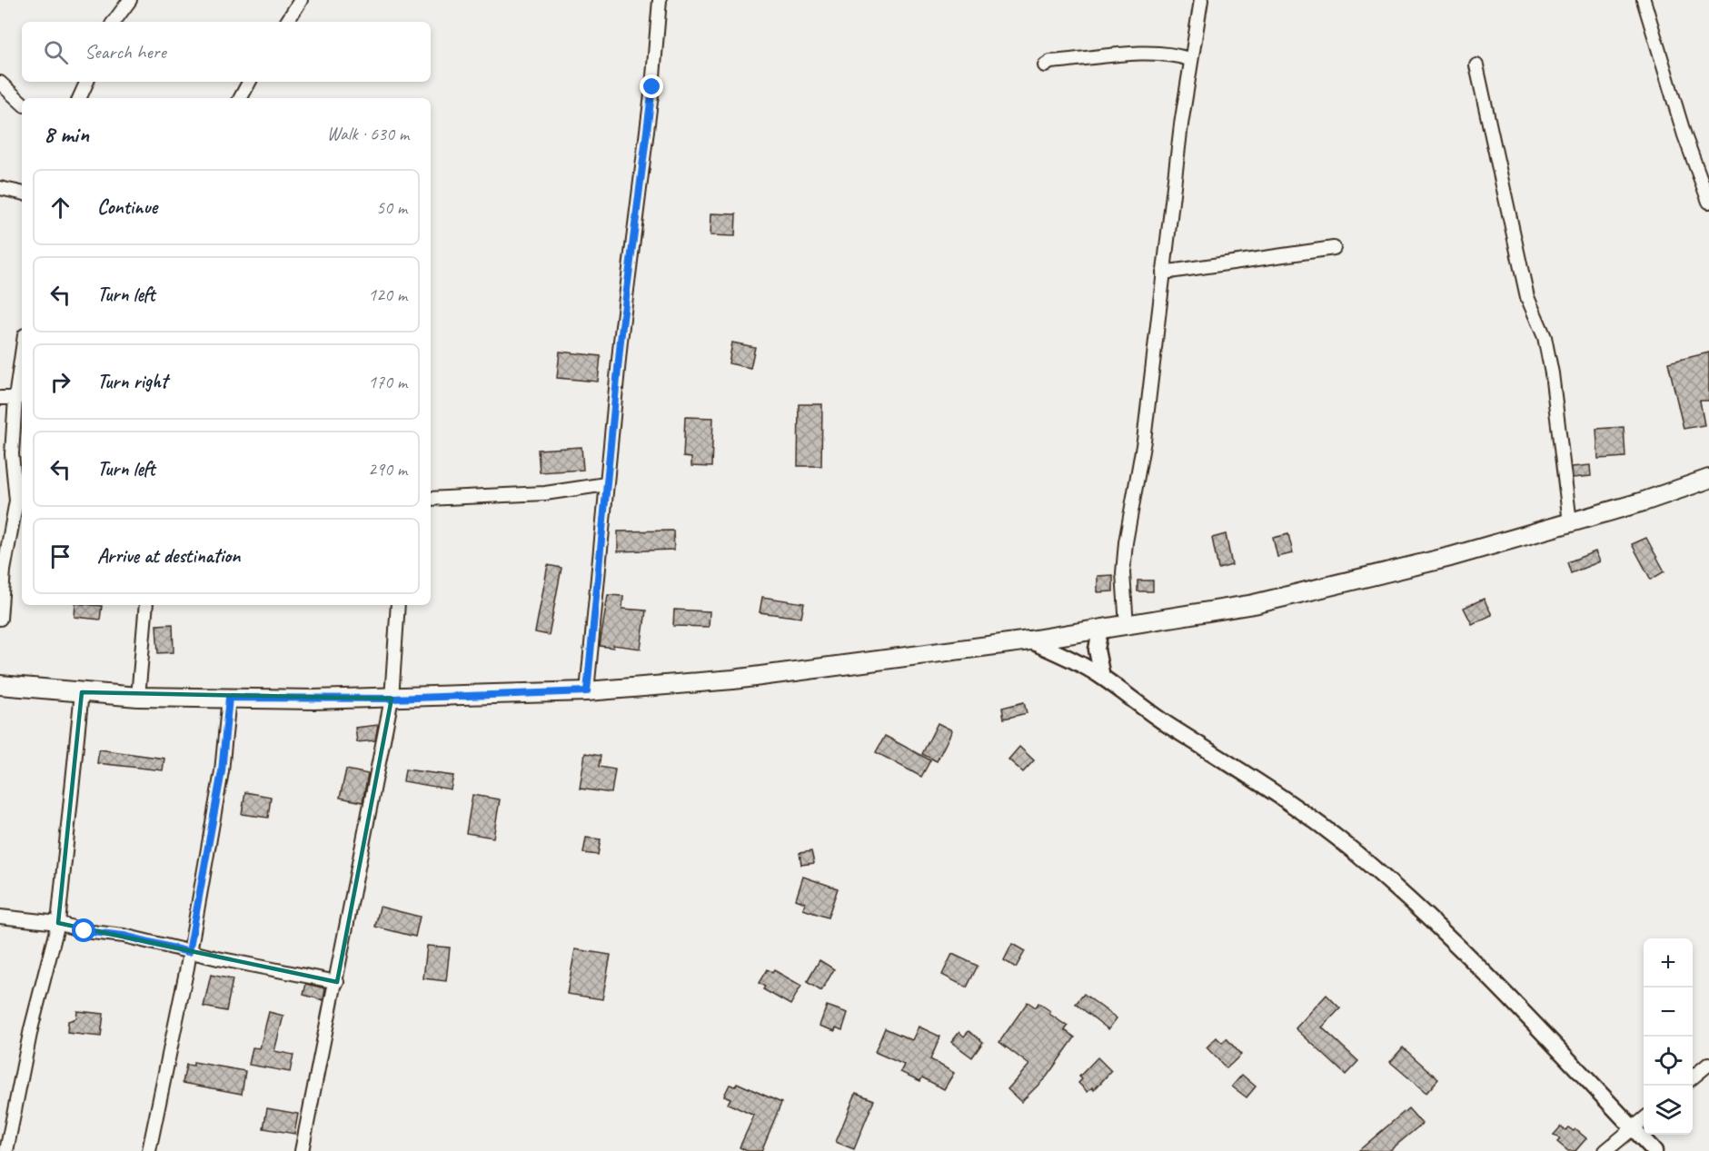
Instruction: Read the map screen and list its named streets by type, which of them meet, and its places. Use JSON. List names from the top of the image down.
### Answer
{
  "page": {
    "search": "Search here",
    "heading": ["8 min", "Walk · 630 m"],
    "list": [
      ["Continue", "50 m"],
      ["Turn left", "120 m"],
      ["Turn right", "170 m"],
      ["Turn left", "290 m"],
      "Arrive at destination"
    ],
    "map_buttons": ["+", "−"]
  }
}
